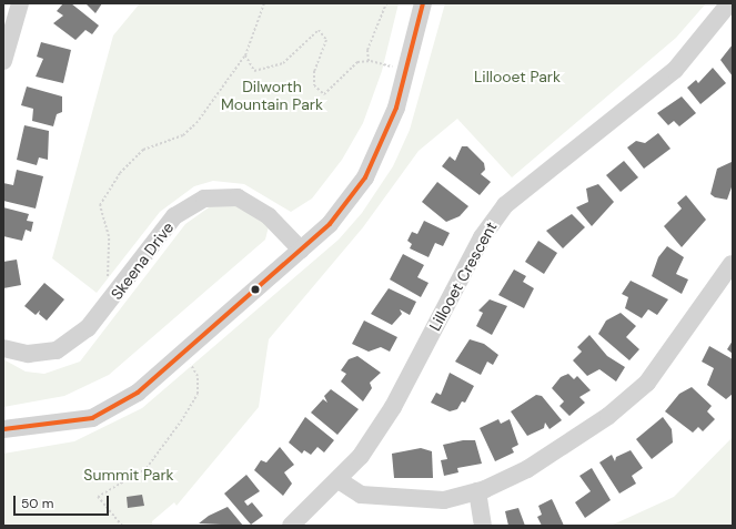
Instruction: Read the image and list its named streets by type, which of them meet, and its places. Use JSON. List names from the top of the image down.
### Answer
{
  "streets": {
    "street": ["Skeena Drive", "Lillooet Crescent"]
  },
  "parks": ["Lillooet Park", "Dilworth Mountain Park", "Summit Park"],
  "scale_bar": "50 m"
}
